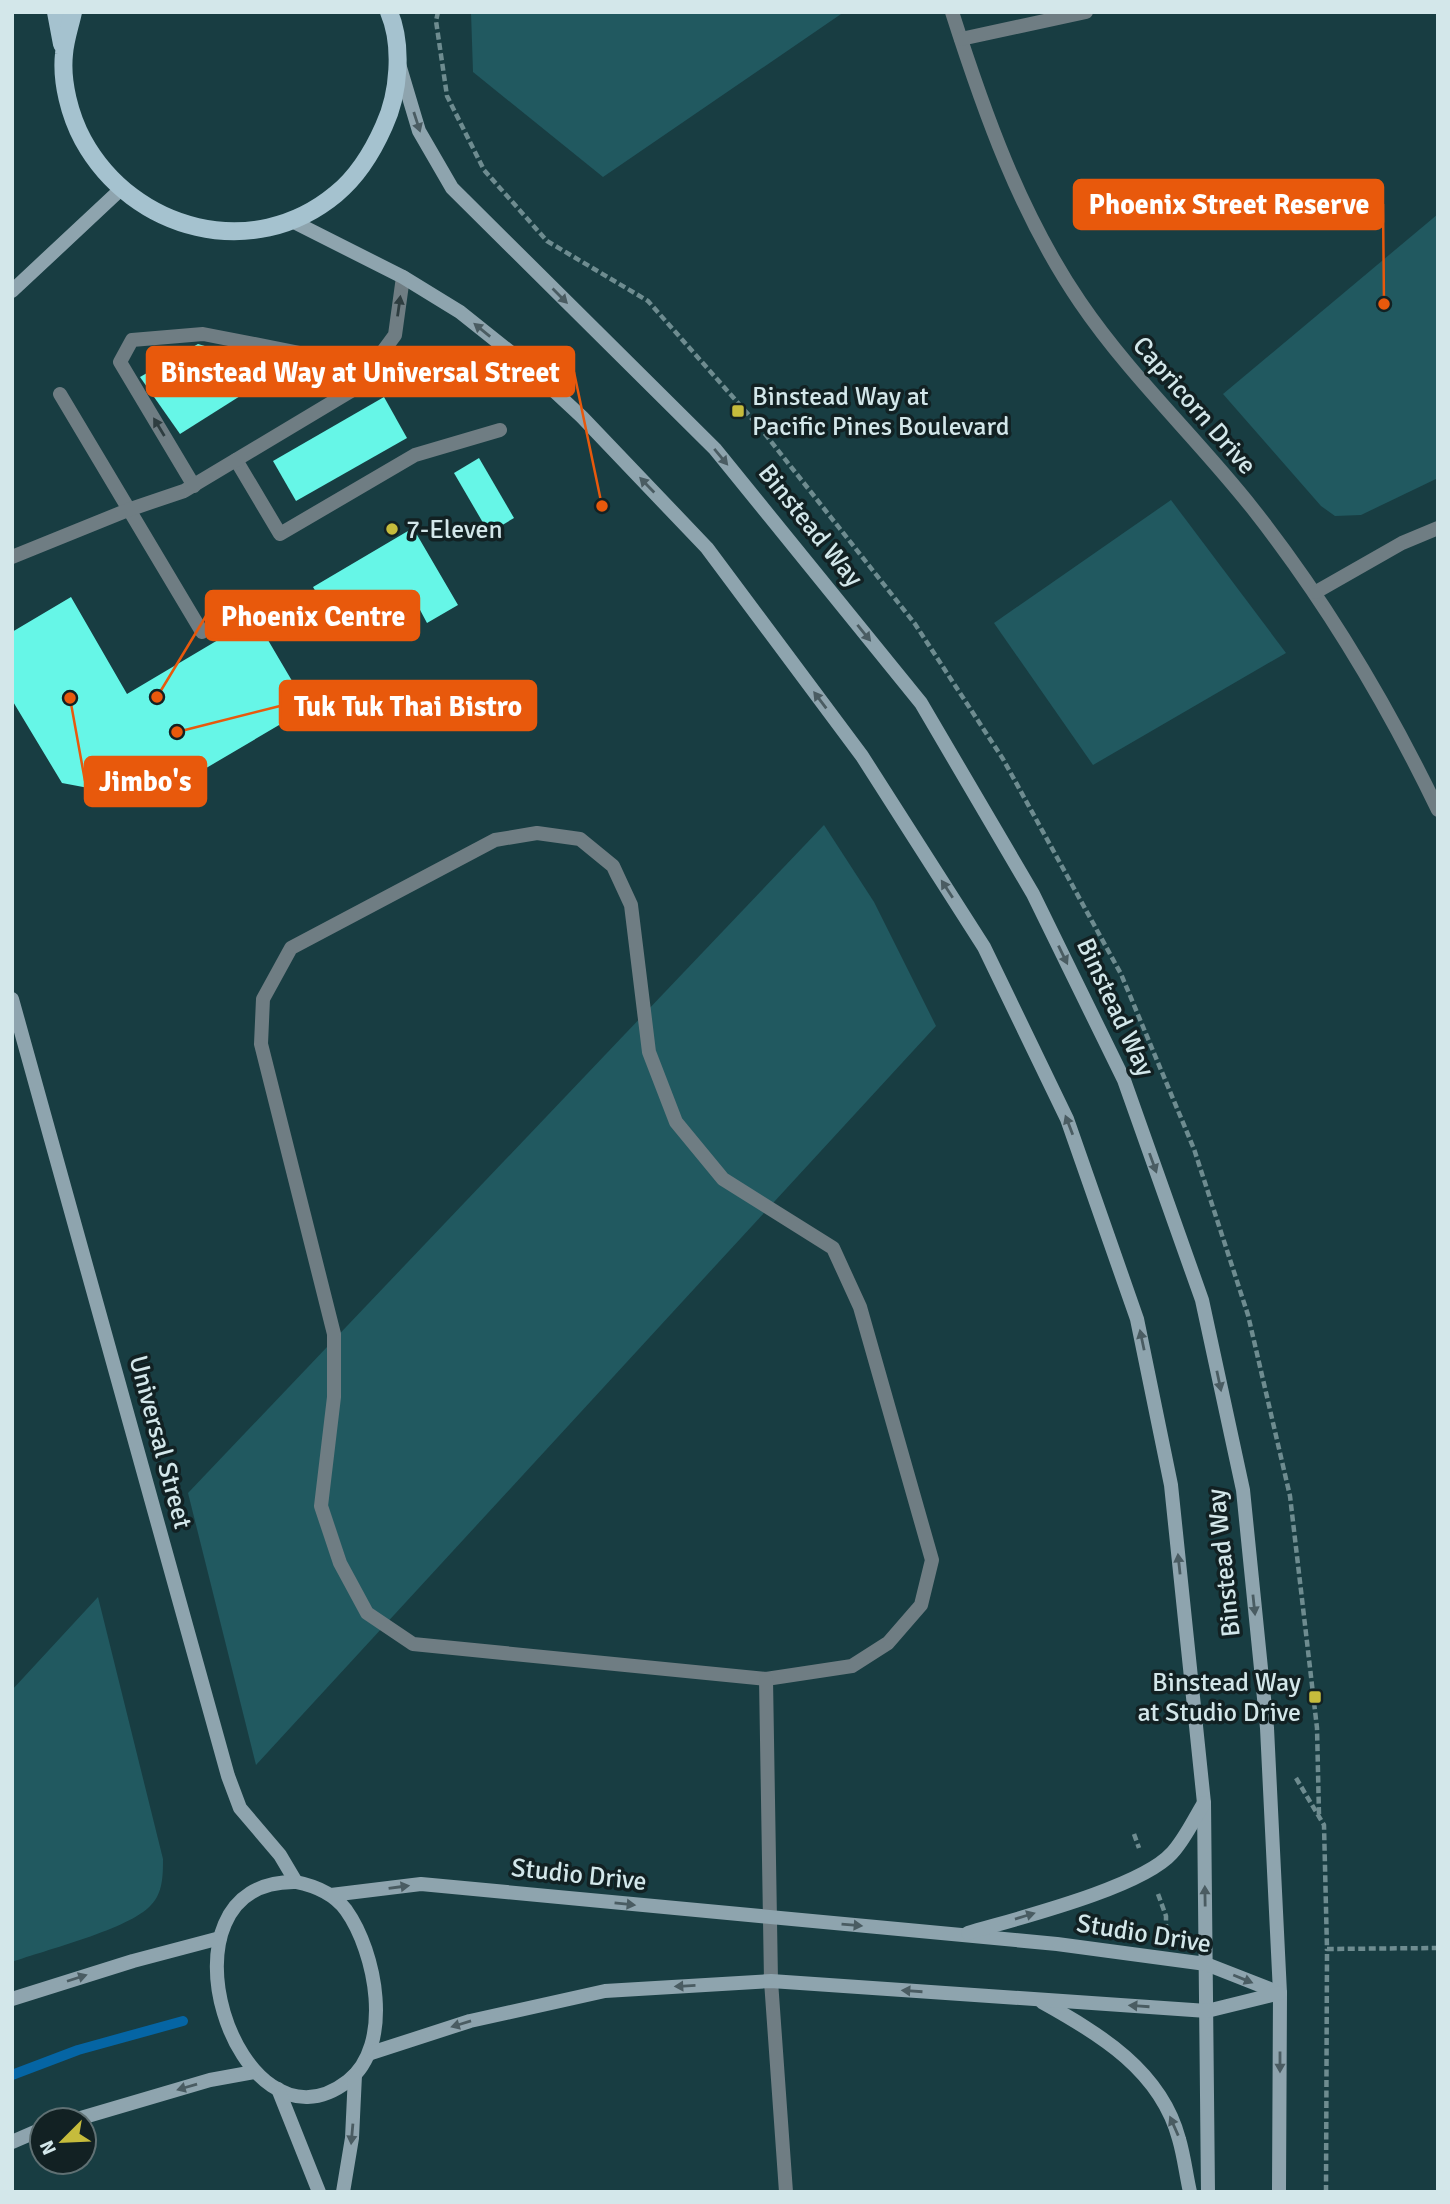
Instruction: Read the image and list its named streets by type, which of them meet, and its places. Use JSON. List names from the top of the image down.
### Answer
{
  "streets": {
    "main road": ["Binstead Way", "Universal Street", "Studio Drive"],
    "street": ["Capricorn Drive"]
  },
  "crossings": [
    ["Binstead Way", "Studio Drive"],
    ["Universal Street", "Studio Drive"]
  ],
  "places": {
    "other": [
      "Phoenix Street Reserve",
      "Binstead Way at Universal Street",
      "7-Eleven",
      "Phoenix Centre",
      "Jimbo's",
      "Tuk Tuk Thai Bistro"
    ],
    "transit": ["Binstead Way at Pacific Pines Boulevard", "Binstead Way at Studio Drive"]
  },
  "north": "bottom left"
}
